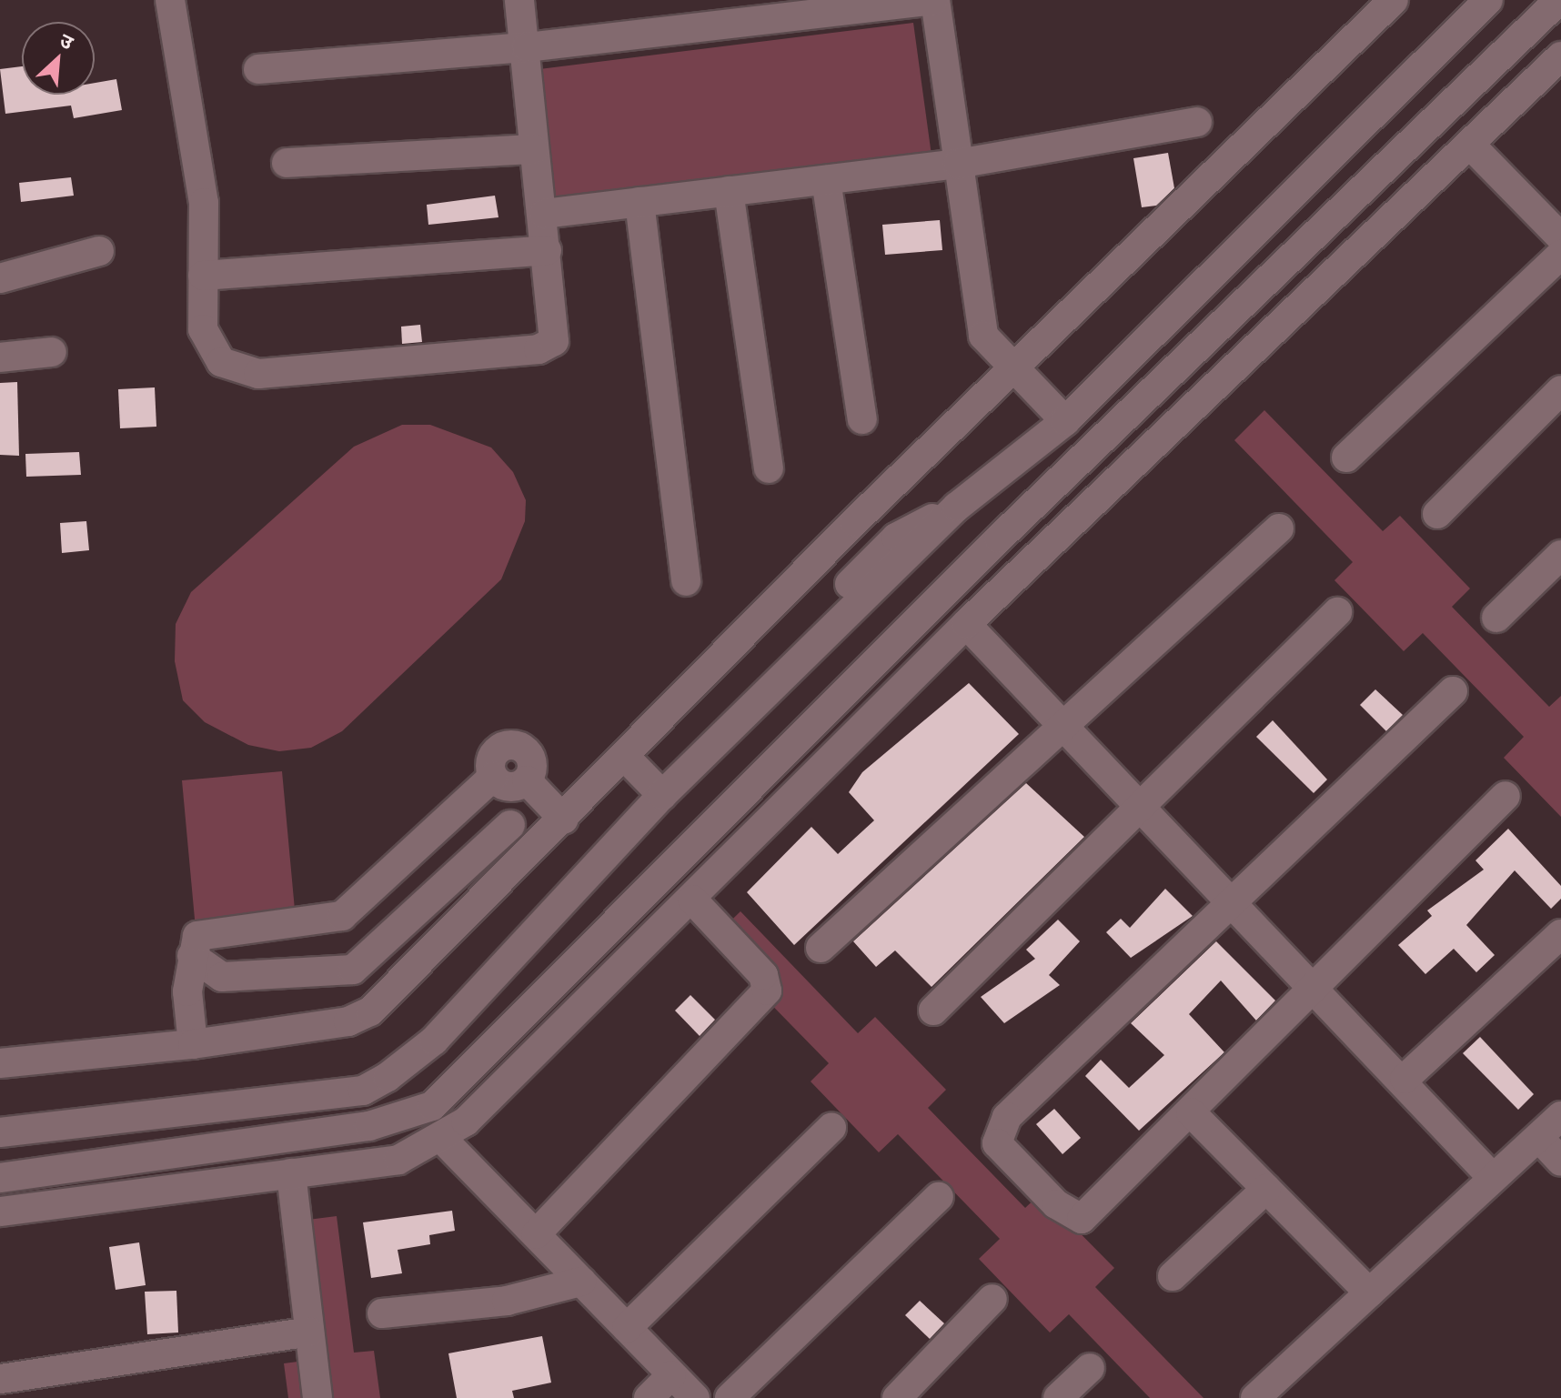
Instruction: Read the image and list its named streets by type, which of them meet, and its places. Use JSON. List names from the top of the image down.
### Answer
{
  "north": "top right"
}
